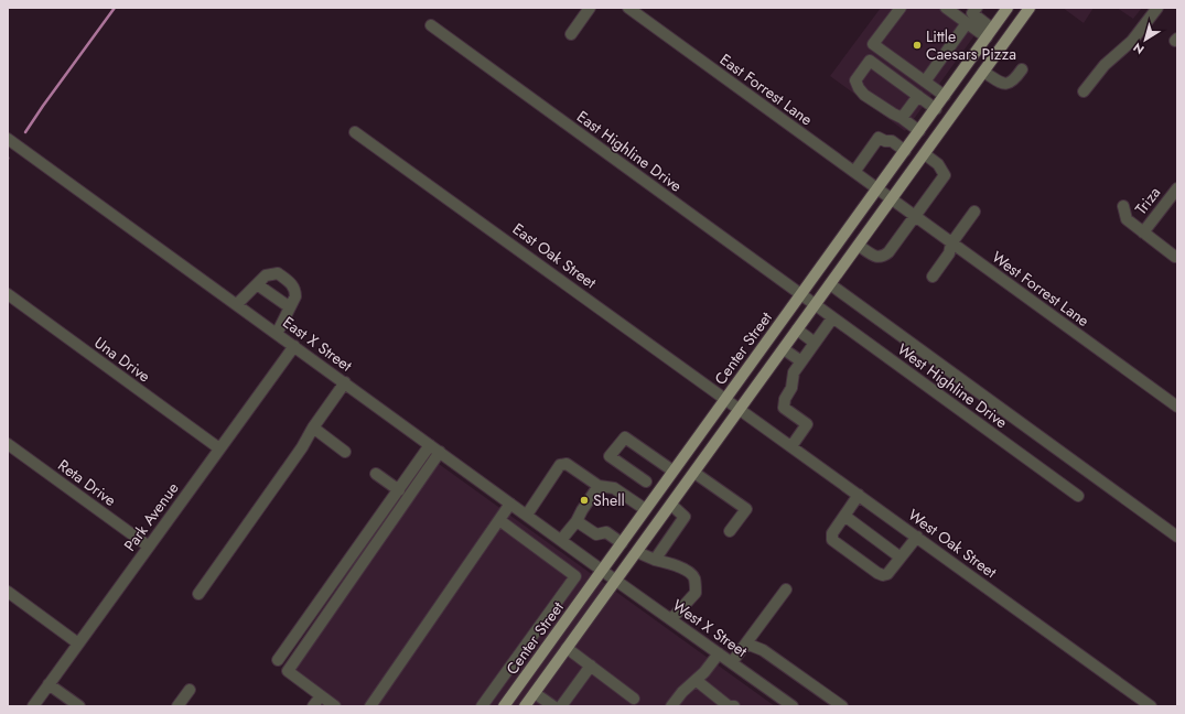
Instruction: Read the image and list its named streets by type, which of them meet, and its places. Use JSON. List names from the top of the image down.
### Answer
{
  "streets": {
    "main road": ["Center Street"],
    "street": [
      "East Forrest Lane",
      "East Highline Drive",
      "Triza",
      "East Oak Street",
      "West Forrest Lane",
      "East X Street",
      "Una Drive",
      "West Highline Drive",
      "Reta Drive",
      "Park Avenue",
      "West Oak Street",
      "West X Street"
    ]
  },
  "crossings": [
    ["East Forrest Lane", "West Forrest Lane"],
    ["East Forrest Lane", "Center Street"],
    ["East Highline Drive", "Center Street"],
    ["East Highline Drive", "West Highline Drive"],
    ["East Oak Street", "Center Street"],
    ["East Oak Street", "West Oak Street"],
    ["West Forrest Lane", "Center Street"],
    ["East X Street", "Center Street"],
    ["East X Street", "Park Avenue"],
    ["East X Street", "West X Street"],
    ["Center Street", "West Highline Drive"],
    ["Center Street", "West Oak Street"],
    ["Center Street", "West X Street"],
    ["Una Drive", "Park Avenue"],
    ["Reta Drive", "Park Avenue"]
  ],
  "places": ["Little Caesars Pizza", "Shell"],
  "north": "bottom left"
}
